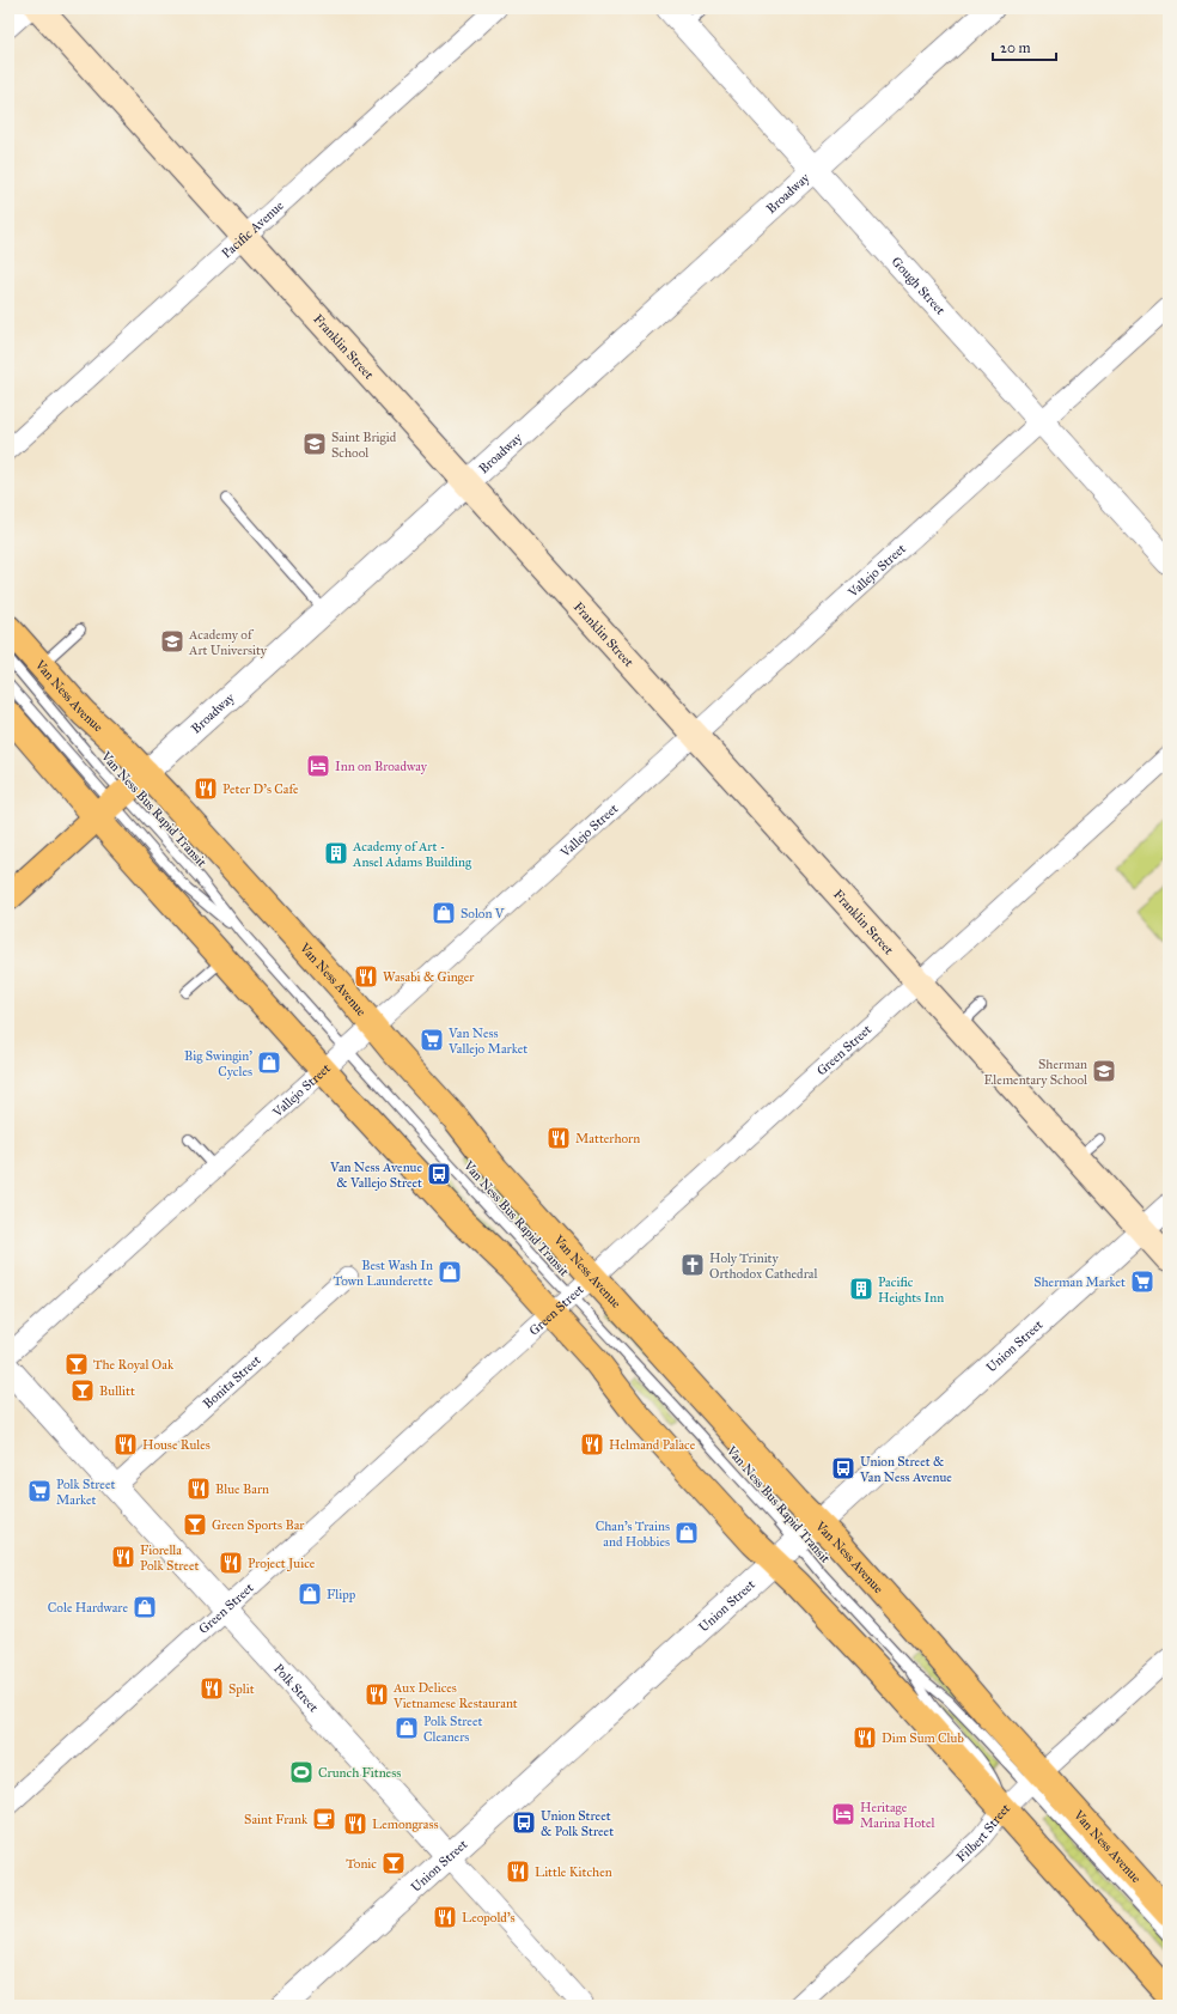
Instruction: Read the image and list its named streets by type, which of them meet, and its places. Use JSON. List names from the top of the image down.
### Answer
{
  "streets": {
    "main road": ["Broadway", "Franklin Street", "Van Ness Avenue"],
    "street": [
      "Pacific Avenue",
      "Gough Street",
      "Vallejo Street",
      "Green Street",
      "Union Street",
      "Bonita Street",
      "Polk Street",
      "Filbert Street"
    ],
    "lane": ["Van Ness Bus Rapid Transit"]
  },
  "crossings": [
    ["Broadway", "Gough Street"],
    ["Broadway", "Franklin Street"],
    ["Broadway", "Van Ness Avenue"],
    ["Broadway", "Van Ness Bus Rapid Transit"],
    ["Pacific Avenue", "Franklin Street"],
    ["Gough Street", "Vallejo Street"],
    ["Franklin Street", "Vallejo Street"],
    ["Franklin Street", "Green Street"],
    ["Franklin Street", "Union Street"],
    ["Vallejo Street", "Van Ness Avenue"],
    ["Vallejo Street", "Van Ness Bus Rapid Transit"],
    ["Van Ness Avenue", "Van Ness Bus Rapid Transit"],
    ["Van Ness Avenue", "Green Street"],
    ["Van Ness Avenue", "Union Street"],
    ["Van Ness Avenue", "Filbert Street"],
    ["Van Ness Bus Rapid Transit", "Green Street"],
    ["Van Ness Bus Rapid Transit", "Union Street"],
    ["Van Ness Bus Rapid Transit", "Filbert Street"],
    ["Green Street", "Polk Street"],
    ["Union Street", "Polk Street"],
    ["Bonita Street", "Polk Street"]
  ],
  "places": {
    "school or university": ["Saint Brigid School", "Academy of Art University", "Sherman Elementary School"],
    "hotel": ["Inn on Broadway", "Heritage Marina Hotel"],
    "restaurant": [
      "Peter D's Cafe",
      "Wasabi & Ginger",
      "Matterhorn",
      "House Rules",
      "Helmand Palace",
      "Blue Barn",
      "Fiorella Polk Street",
      "Project Juice",
      "Split",
      "Aux Delices Vietnamese Restaurant",
      "Dim Sum Club",
      "Lemongrass",
      "Little Kitchen",
      "Leopold's"
    ],
    "building": ["Academy of Art - Ansel Adams Building", "Pacific Heights Inn"],
    "shop": [
      "Solon V",
      "Big Swingin' Cycles",
      "Best Wash In Town Launderette",
      "Chan's Trains and Hobbies",
      "Flipp",
      "Cole Hardware",
      "Polk Street Cleaners"
    ],
    "supermarket": ["Van Ness Vallejo Market", "Sherman Market", "Polk Street Market"],
    "bus stop": ["Van Ness Avenue & Vallejo Street", "Union Street & Van Ness Avenue", "Union Street & Polk Street"],
    "church": ["Holy Trinity Orthodox Cathedral"],
    "bar": [
      "The Royal Oak",
      "Bullitt",
      "Green Sports Bar",
      "Tonic"
    ],
    "sports": ["Crunch Fitness"],
    "cafe": ["Saint Frank"]
  },
  "scale_bar": "20 m"
}
